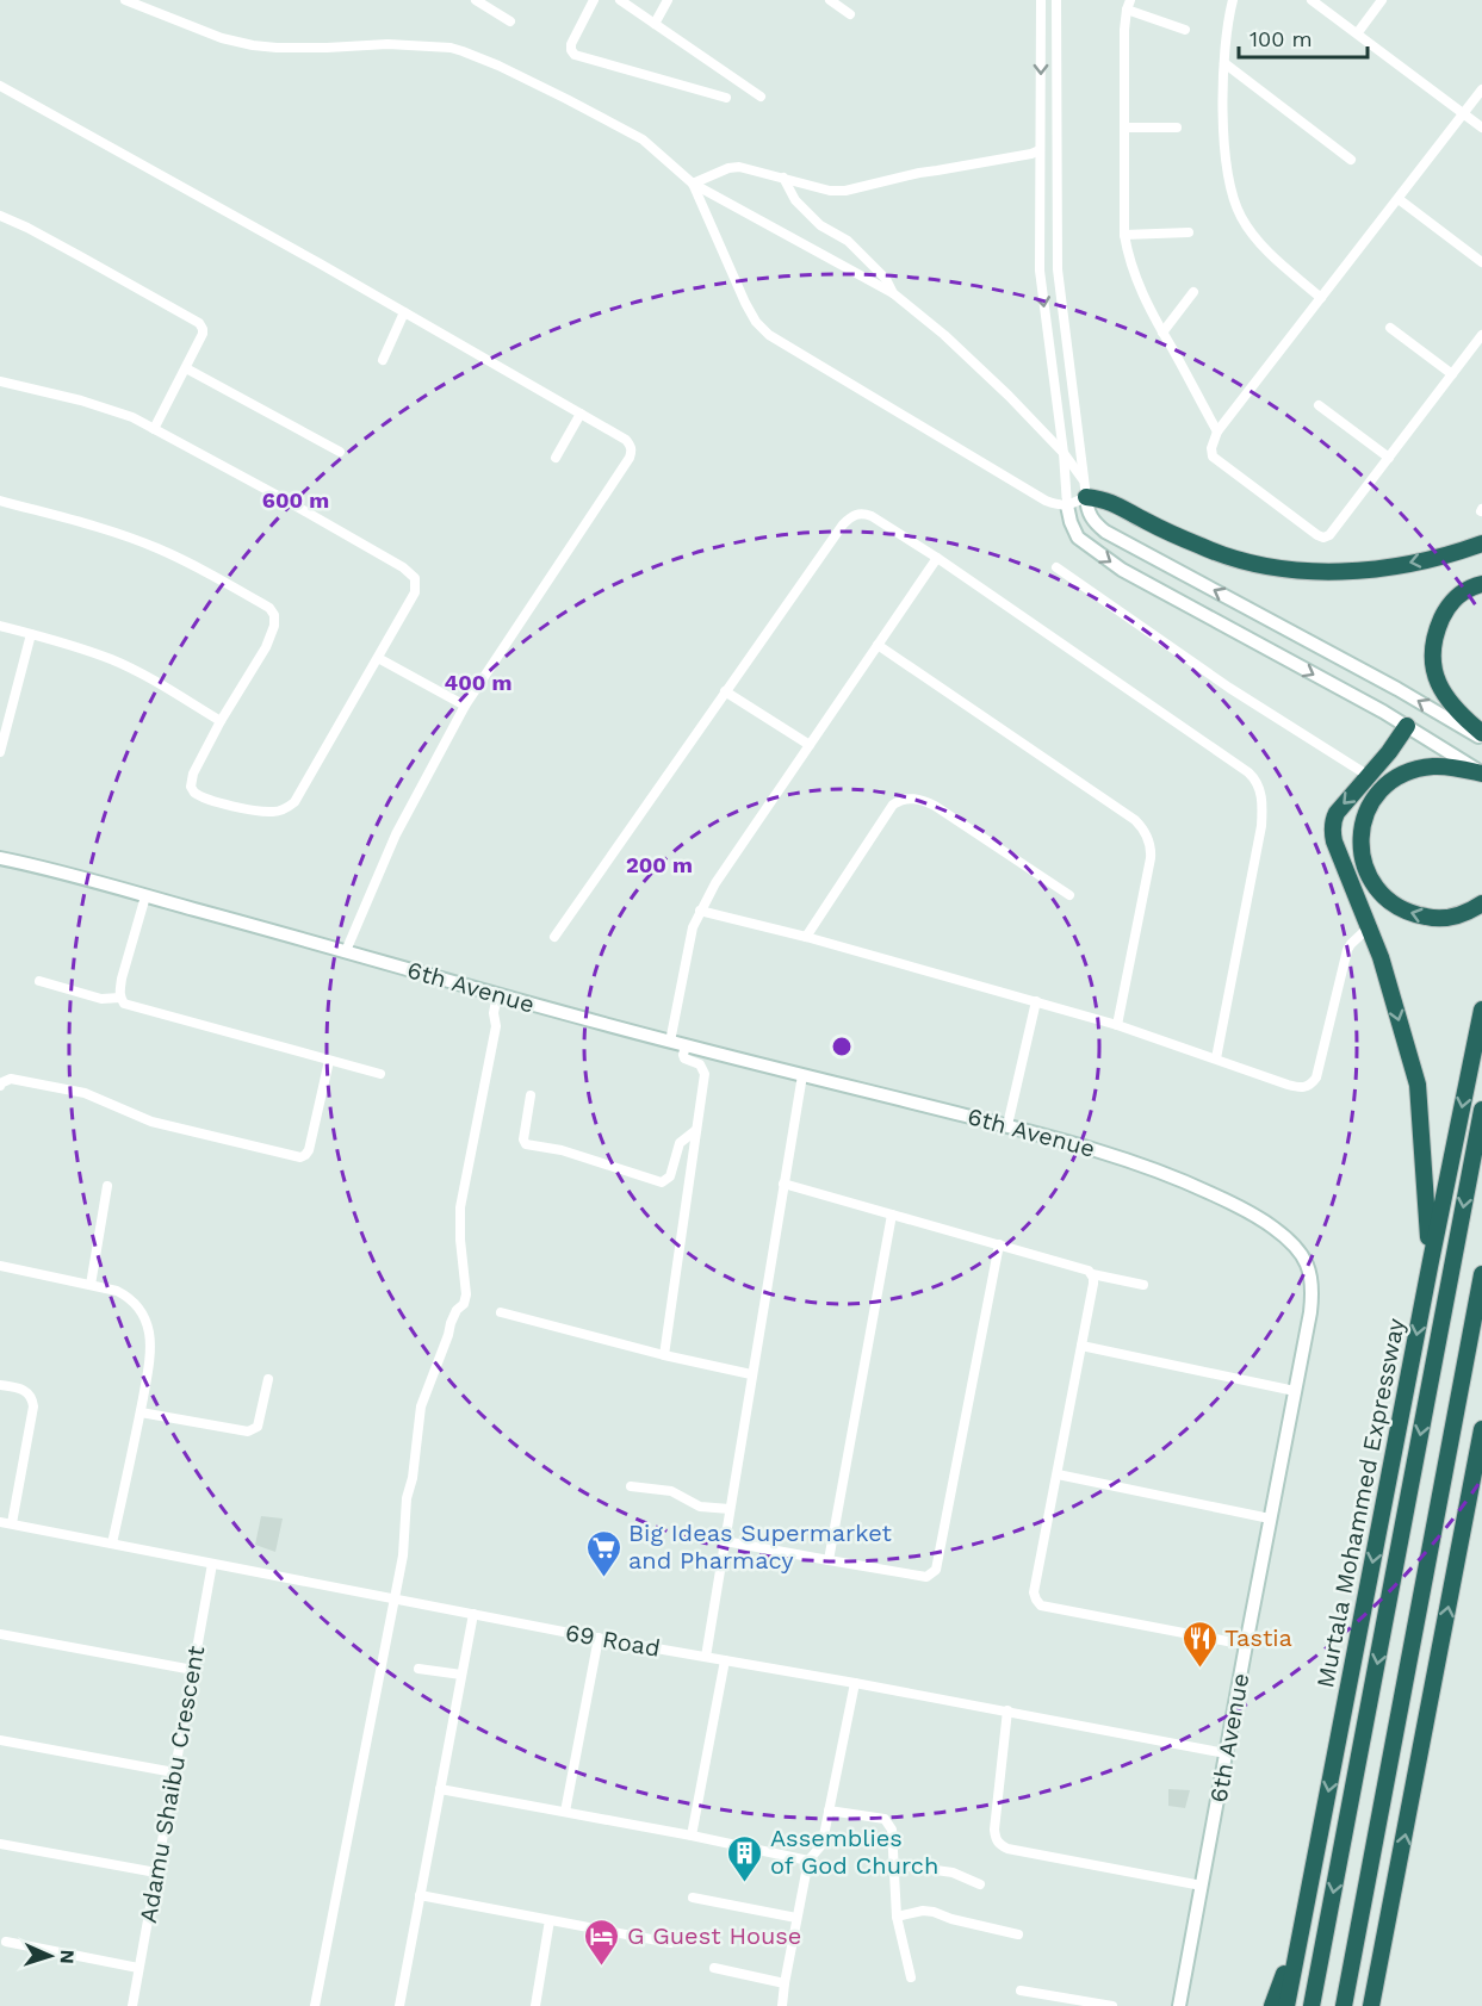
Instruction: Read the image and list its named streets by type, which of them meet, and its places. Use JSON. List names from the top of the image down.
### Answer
{
  "streets": {
    "highway": ["Murtala Mohammed Expressway"],
    "street": ["6th Avenue", "69 Road", "Adamu Shaibu Crescent"]
  },
  "crossings": [
    ["6th Avenue", "69 Road"],
    ["69 Road", "Adamu Shaibu Crescent"]
  ],
  "places": {
    "supermarket": ["Big Ideas Supermarket and Pharmacy"],
    "restaurant": ["Tastia"],
    "building": ["Assemblies of God Church"],
    "hotel": ["G Guest House"]
  },
  "scale_bar": "100 m",
  "north": "right",
  "rings": ["600 m", "400 m", "200 m"]
}
